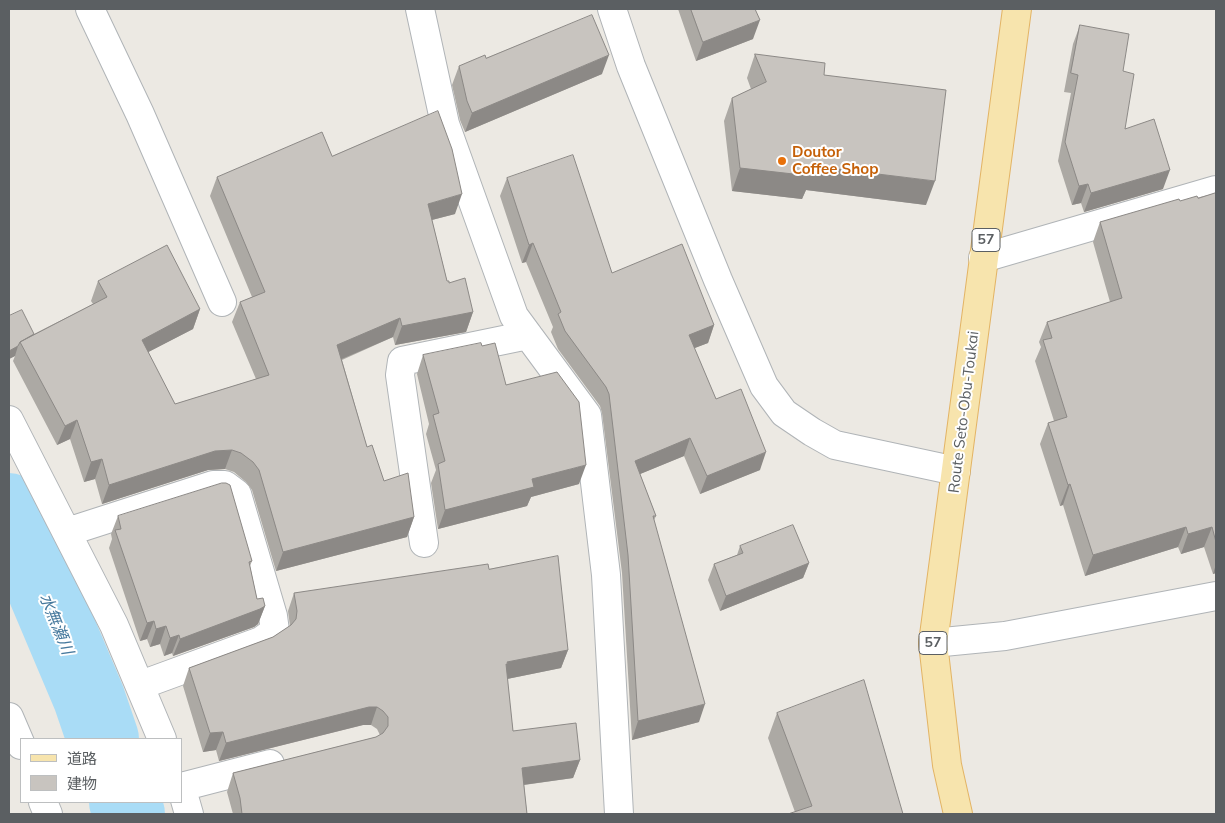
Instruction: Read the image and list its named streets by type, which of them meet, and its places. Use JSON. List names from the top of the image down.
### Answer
{
  "streets": {
    "main road": ["57", "Route Seto-Obu-Toukai"]
  },
  "water": ["水無瀬川"],
  "places": ["Doutor Coffee Shop"],
  "legend": ["道路", "建物"]
}
